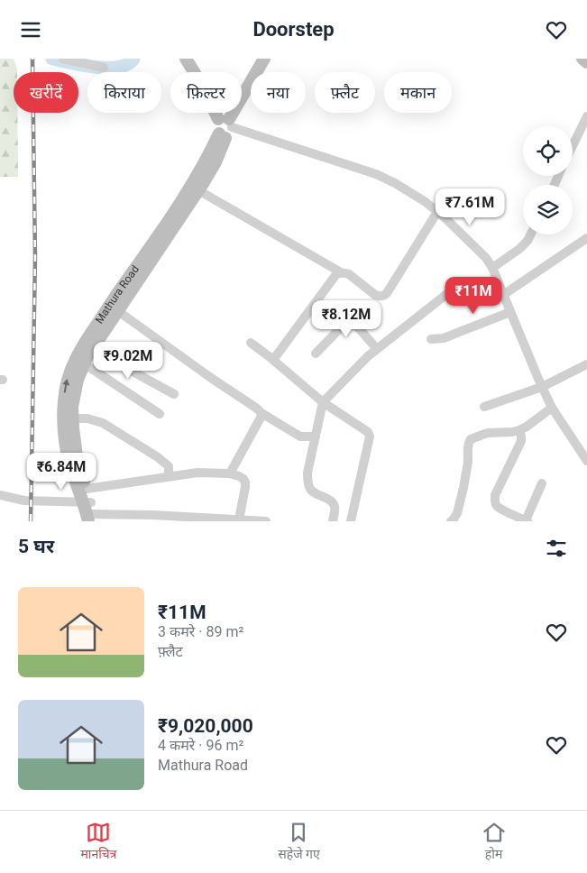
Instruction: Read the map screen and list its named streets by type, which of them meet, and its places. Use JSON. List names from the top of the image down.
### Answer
{
  "streets": {
    "main road": ["Mathura Road"]
  },
  "page": {
    "header": "Doorstep",
    "chip": [
      "खरीदें",
      "किराया",
      "फ़िल्टर",
      "नया",
      "फ़्लैट",
      "मकान"
    ],
    "price": [
      "₹7.61M",
      "₹11M",
      "₹8.12M",
      "₹9.02M",
      "₹6.84M"
    ],
    "heading": "5 घर",
    "list": [
      {
        "name": "₹11M",
        "note": "3 कमरे · 89 m² · फ़्लैट"
      },
      {
        "name": "₹9,020,000",
        "note": "4 कमरे · 96 m² · Mathura Road"
      }
    ],
    "tabs": ["मानचित्र", "सहेजे गए", "होम"]
  }
}
